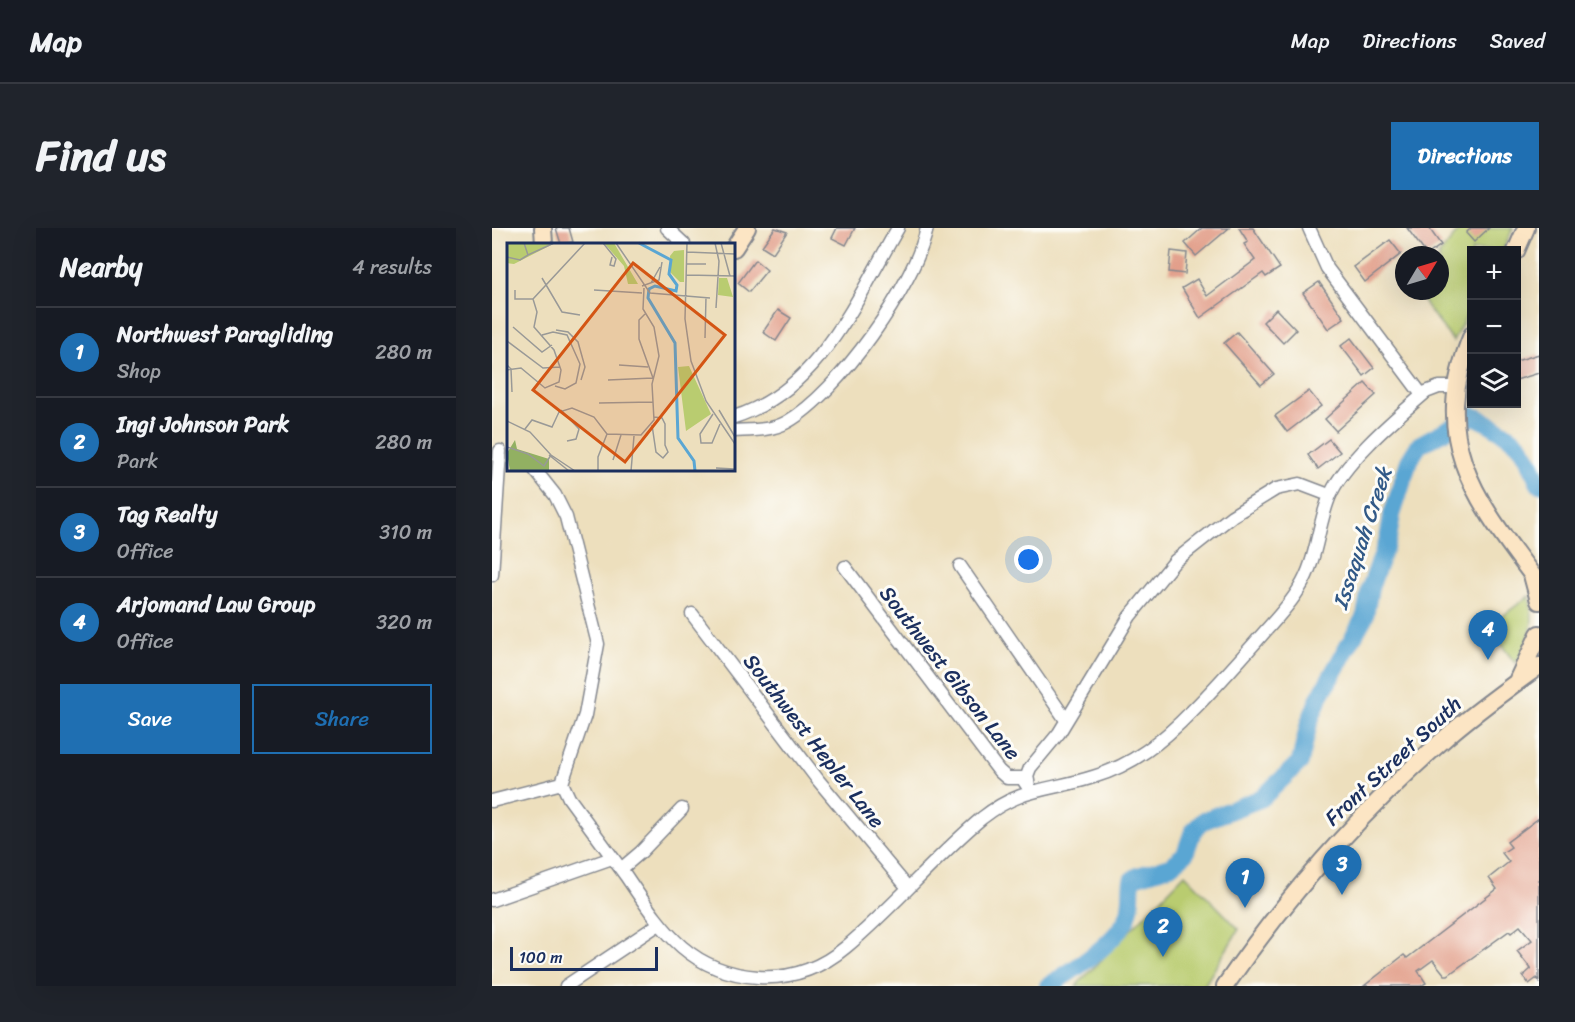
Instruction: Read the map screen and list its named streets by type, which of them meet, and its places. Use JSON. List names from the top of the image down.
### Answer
{
  "streets": {
    "main road": ["Front Street South"],
    "street": ["Southwest Gibson Lane", "Southwest Hepler Lane"]
  },
  "water": ["Issaquah Creek"],
  "scale_bar": "100 m",
  "north": "top right",
  "page": {
    "header": "Map",
    "nav": ["Map", "Directions", "Saved"],
    "title": "Find us",
    "buttons": [
      "Directions",
      ["Save", "Share"]
    ],
    "heading": ["Nearby", "4 results"],
    "map_buttons": ["+", "−"],
    "list": [
      {
        "mark": "1",
        "name": "Northwest Paragliding",
        "note": "Shop",
        "value": "280 m"
      },
      {
        "mark": "2",
        "name": "Ingi Johnson Park",
        "note": "Park",
        "value": "280 m"
      },
      {
        "mark": "3",
        "name": "Tag Realty",
        "note": "Office",
        "value": "310 m"
      },
      {
        "mark": "4",
        "name": "Arjomand Law Group",
        "note": "Office",
        "value": "320 m"
      }
    ],
    "pins": [
      "4",
      "3",
      "1",
      "2"
    ],
    "scale": "100 m"
  }
}
